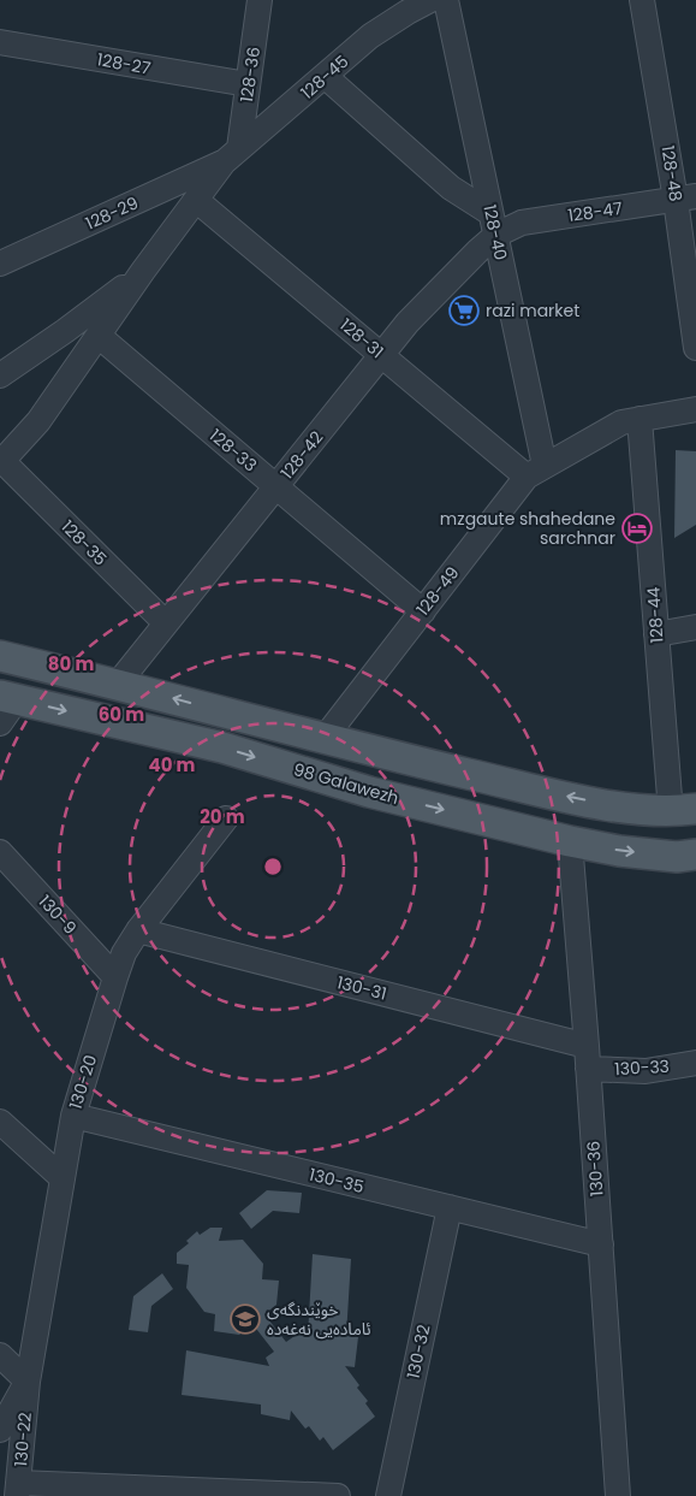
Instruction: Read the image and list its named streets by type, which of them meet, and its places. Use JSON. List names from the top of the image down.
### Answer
{
  "streets": {
    "main road": ["98 Galawezh"],
    "street": [
      "128-27",
      "128-36",
      "128-45",
      "128-48",
      "128-47",
      "128-29",
      "128-40",
      "128-31",
      "128-33",
      "128-42",
      "128-35",
      "128-49",
      "128-44",
      "130-9",
      "130-31",
      "130-33",
      "130-20",
      "130-36",
      "130-35",
      "130-32",
      "130-22"
    ]
  },
  "crossings": [
    ["128-27", "128-36"],
    ["128-36", "128-45"],
    ["128-36", "128-29"],
    ["128-45", "128-29"],
    ["128-48", "128-47"],
    ["128-47", "128-40"],
    ["128-47", "128-42"],
    ["128-40", "128-31"],
    ["128-40", "128-42"],
    ["128-40", "128-49"],
    ["128-31", "128-42"],
    ["128-31", "128-49"],
    ["128-33", "128-42"],
    ["128-33", "128-49"],
    ["128-42", "128-35"],
    ["128-49", "128-44"],
    ["98 Galawezh", "130-36"],
    ["130-9", "130-20"],
    ["130-31", "130-33"],
    ["130-31", "130-20"],
    ["130-31", "130-36"],
    ["130-33", "130-36"],
    ["130-20", "130-35"],
    ["130-20", "130-22"],
    ["130-36", "130-35"],
    ["130-35", "130-32"]
  ],
  "places": {
    "supermarket": ["razi market"],
    "hotel": ["mzgaute shahedane sarchnar"],
    "school or university": ["خوێندنگەی ئامادەیی نەغەدە"]
  },
  "rings": [
    "80 m",
    "60 m",
    "40 m",
    "20 m"
  ]
}
